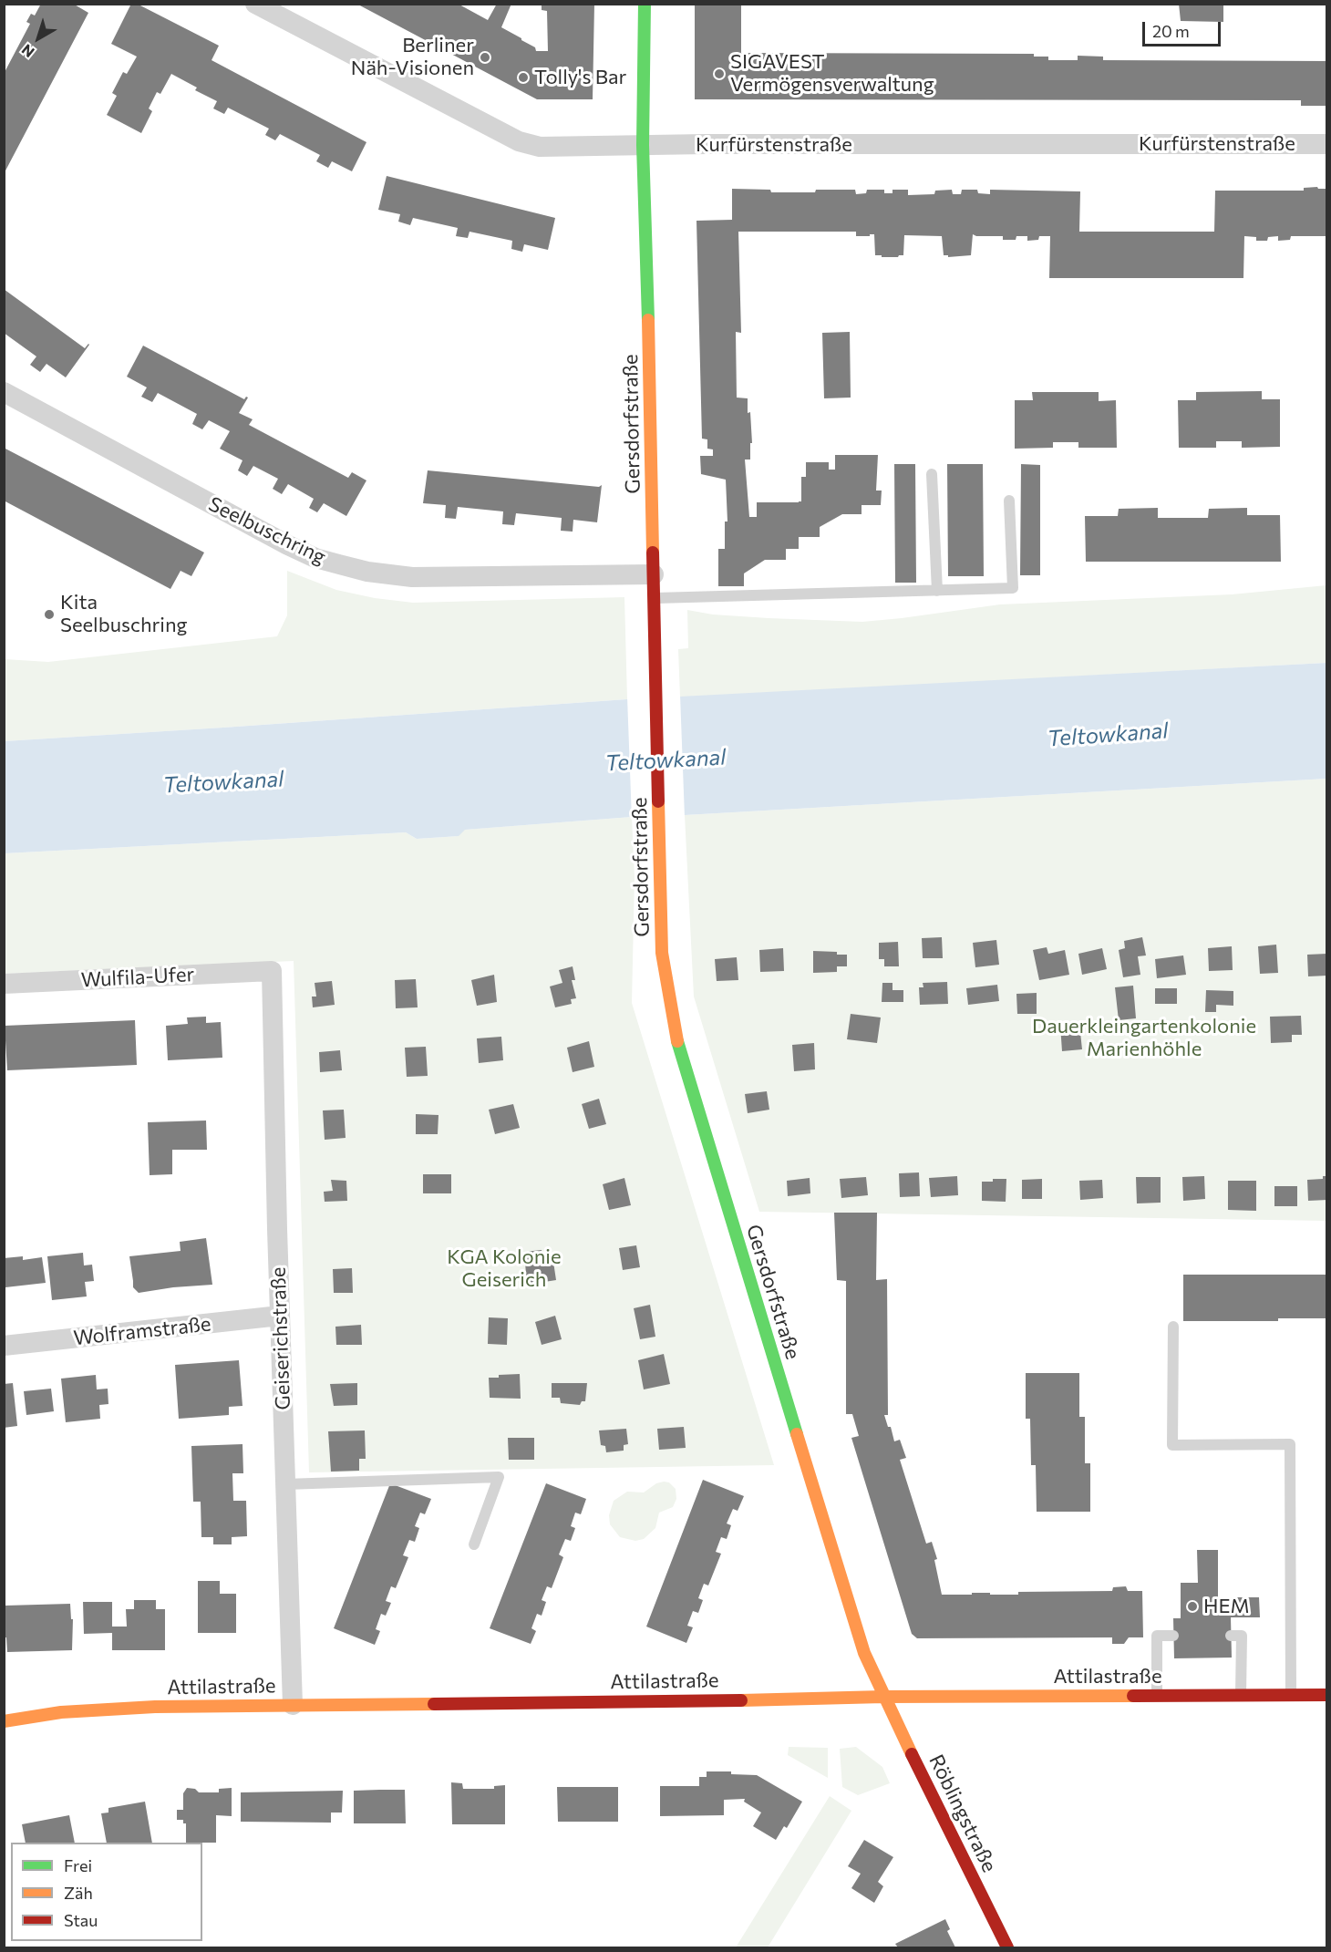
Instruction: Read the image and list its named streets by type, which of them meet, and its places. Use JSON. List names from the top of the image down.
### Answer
{
  "streets": {
    "street": [
      "Kurfürstenstraße",
      "Gersdorfstraße",
      "Seelbuschring",
      "Wulfila-Ufer",
      "Wolframstraße",
      "Geiserichstraße",
      "Attilastraße",
      "Röblingstraße"
    ]
  },
  "crossings": [
    ["Kurfürstenstraße", "Gersdorfstraße"],
    ["Gersdorfstraße", "Seelbuschring"],
    ["Gersdorfstraße", "Attilastraße"],
    ["Gersdorfstraße", "Röblingstraße"],
    ["Wulfila-Ufer", "Geiserichstraße"],
    ["Wolframstraße", "Geiserichstraße"],
    ["Geiserichstraße", "Attilastraße"],
    ["Attilastraße", "Röblingstraße"]
  ],
  "water": ["Teltowkanal"],
  "parks": ["Dauerkleingartenkolonie Marienhöhle", "KGA Kolonie Geiserich"],
  "places": [
    "Berliner Näh-Visionen",
    "SIGAVEST Vermögensverwaltung",
    "Tolly's Bar",
    "Kita Seelbuschring",
    "HEM"
  ],
  "legend": ["Frei", "Zäh", "Stau"],
  "scale_bar": "20 m",
  "north": "bottom left"
}
